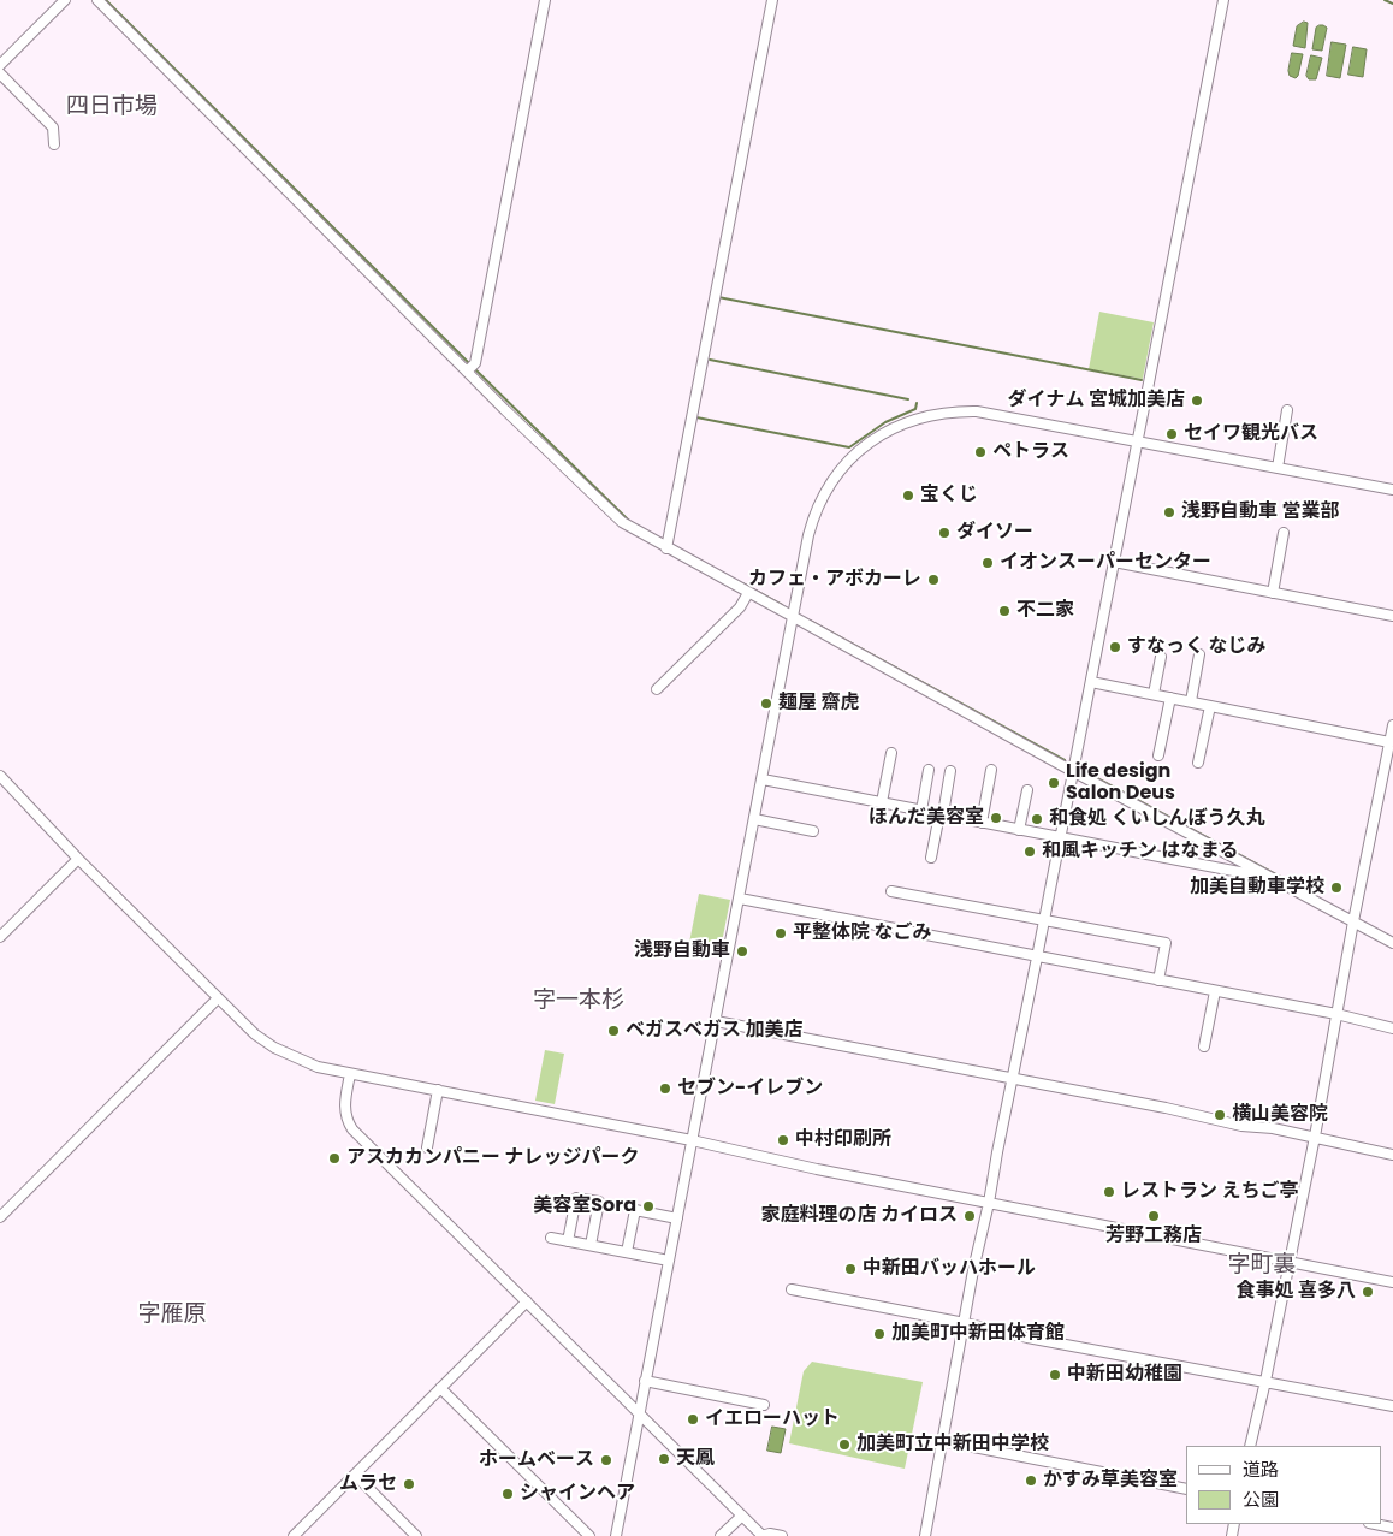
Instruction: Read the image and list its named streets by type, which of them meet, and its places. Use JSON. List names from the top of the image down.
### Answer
{
  "districts": [
    "四日市場",
    "字一本杉",
    "字町裏",
    "字雁原"
  ],
  "places": [
    "ダイナム 宮城加美店",
    "セイワ観光バス",
    "ペトラス",
    "宝くじ",
    "浅野自動車 営業部",
    "ダイソー",
    "イオンスーパーセンター",
    "カフェ・アボカーレ",
    "不二家",
    "すなっく なじみ",
    "麺屋 齋虎",
    "Life design Salon Deus",
    "ほんだ美容室",
    "和食処 くいしんぼう久丸",
    "和風キッチン はなまる",
    "加美自動車学校",
    "平整体院 なごみ",
    "浅野自動車",
    "ベガスベガス 加美店",
    "セブン-イレブン",
    "横山美容院",
    "中村印刷所",
    "アスカカンパニー ナレッジパーク",
    "レストラン えちご亭",
    "美容室Sora",
    "家庭料理の店 カイロス",
    "芳野工務店",
    "中新田バッハホール",
    "食事処 喜多八",
    "加美町中新田体育館",
    "中新田幼稚園",
    "イエローハット",
    "加美町立中新田中学校",
    "天鳳",
    "ホームベース",
    "かすみ草美容室",
    "ムラセ",
    "シャインヘア"
  ],
  "legend": ["道路", "公園"]
}
